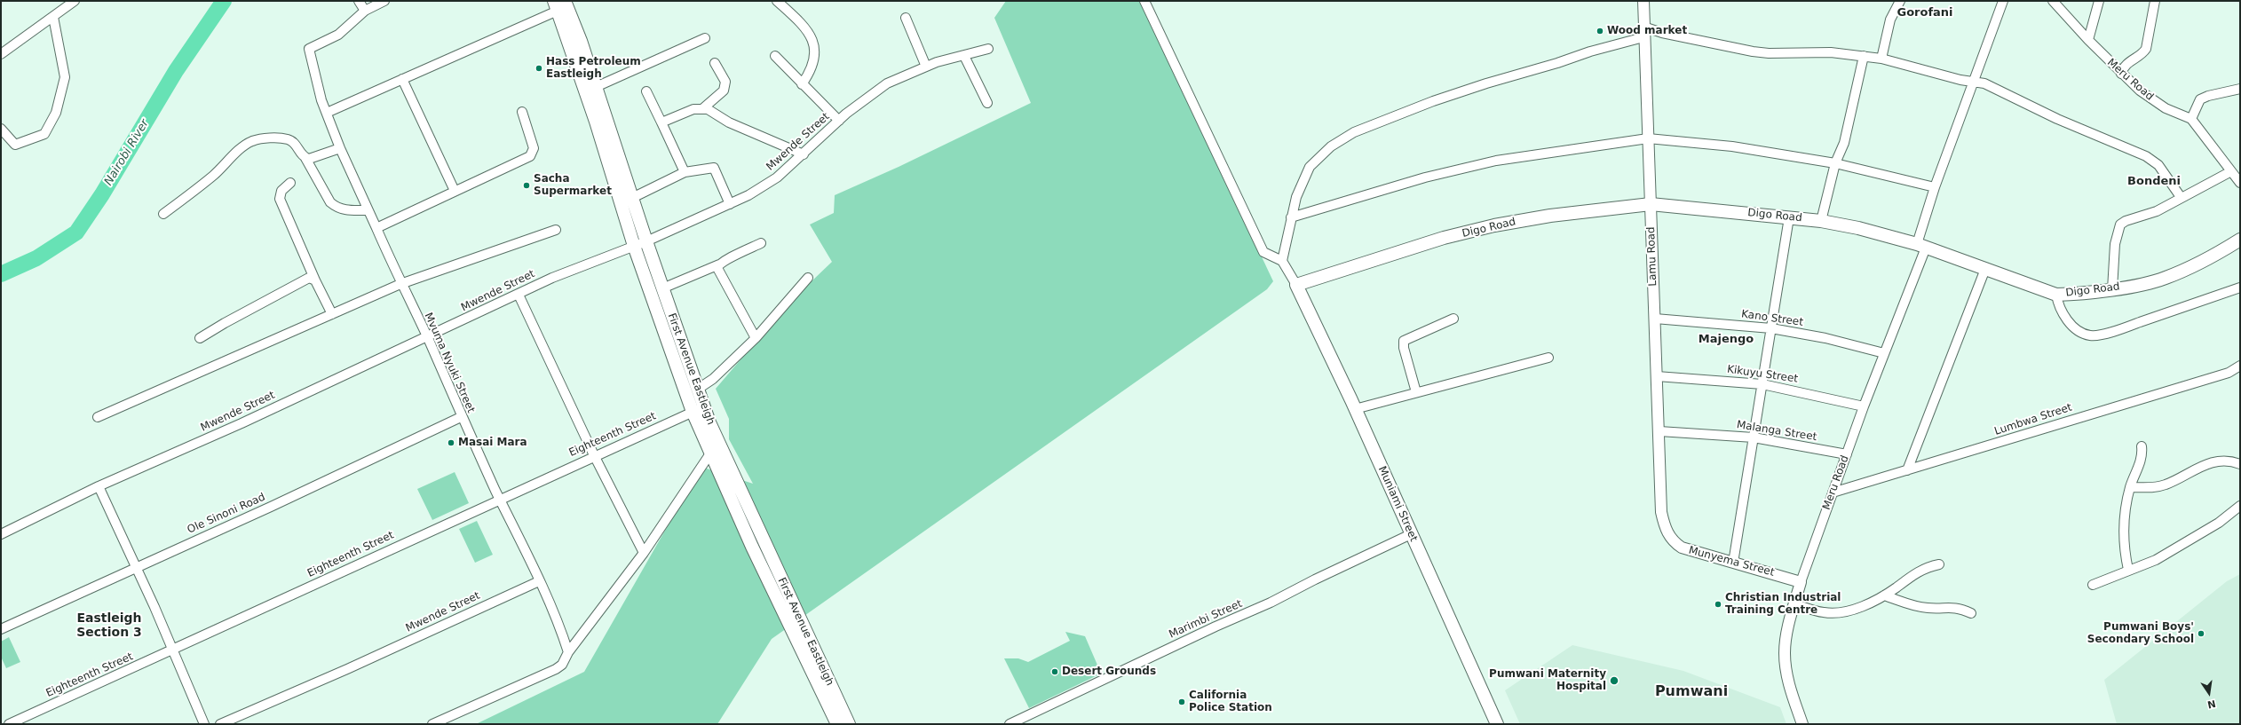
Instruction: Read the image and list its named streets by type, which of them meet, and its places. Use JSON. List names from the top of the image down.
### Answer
{
  "streets": {
    "main road": ["Digo Road", "First Avenue Eastleigh", "Muniami Street"],
    "street": [
      "Meru Road",
      "Mwende Street",
      "Lamu Road",
      "Kano Street",
      "Mvuma Nyuki Street",
      "Kikuyu Street",
      "Lumbwa Street",
      "Malanga Street",
      "Eighteenth Street",
      "Ole Sinoni Road",
      "Munyema Street",
      "Marimbi Street"
    ]
  },
  "crossings": [
    ["Meru Road", "Digo Road"],
    ["Meru Road", "Kano Street"],
    ["Meru Road", "Kikuyu Street"],
    ["Meru Road", "Lumbwa Street"],
    ["Meru Road", "Malanga Street"],
    ["Meru Road", "Munyema Street"],
    ["Mwende Street", "Mvuma Nyuki Street"],
    ["Mwende Street", "First Avenue Eastleigh"],
    ["Digo Road", "Lamu Road"],
    ["Digo Road", "Muniami Street"],
    ["Lamu Road", "Kano Street"],
    ["Lamu Road", "Kikuyu Street"],
    ["Lamu Road", "Malanga Street"],
    ["Lamu Road", "Munyema Street"],
    ["Mvuma Nyuki Street", "Eighteenth Street"],
    ["Mvuma Nyuki Street", "Ole Sinoni Road"],
    ["First Avenue Eastleigh", "Eighteenth Street"],
    ["Muniami Street", "Marimbi Street"]
  ],
  "districts": [
    "Gorofani",
    "Bondeni",
    "Majengo",
    "Eastleigh Section 3",
    "Pumwani"
  ],
  "water": ["Nairobi River"],
  "places": [
    "Wood market",
    "Hass Petroleum Eastleigh",
    "Sacha Supermarket",
    "Masai Mara",
    "Christian Industrial Training Centre",
    "Pumwani Boys' Secondary School",
    "Desert Grounds",
    "Pumwani Maternity Hospital",
    "California Police Station"
  ],
  "north": "bottom"
}
